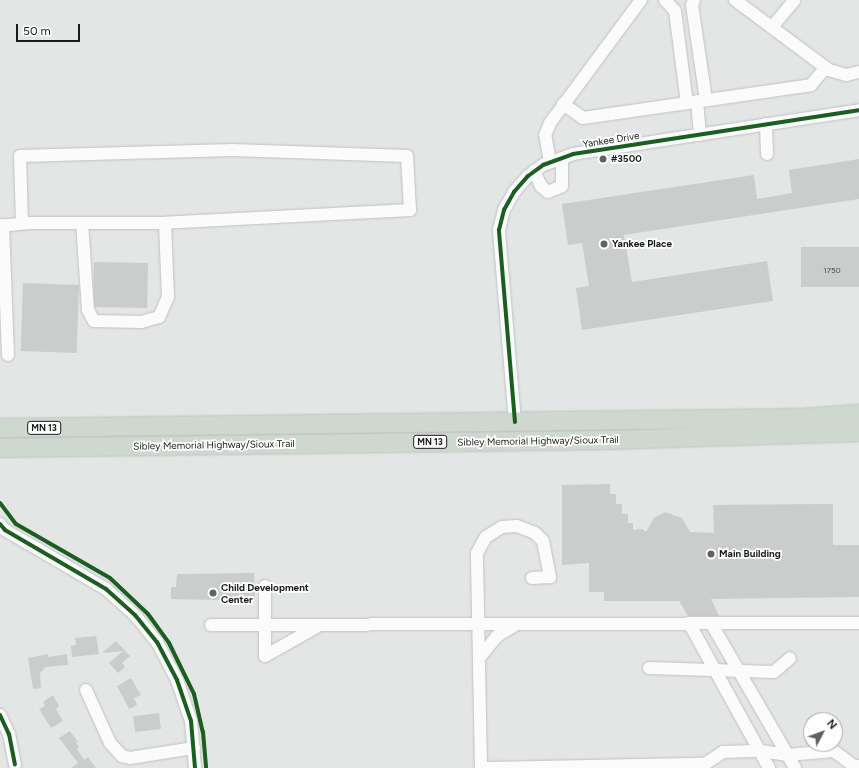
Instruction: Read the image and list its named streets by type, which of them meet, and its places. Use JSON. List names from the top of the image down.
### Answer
{
  "streets": {
    "highway": ["MN 13", "Sibley Memorial Highway/Sioux Trail"],
    "street": ["Yankee Drive"]
  },
  "crossings": [
    ["Yankee Drive", "Sibley Memorial Highway/Sioux Trail"]
  ],
  "places": [
    "#3500",
    "Yankee Place",
    "Main Building",
    "Child Development Center"
  ],
  "house_numbers": ["1750"],
  "scale_bar": "50 m",
  "north": "top right"
}
